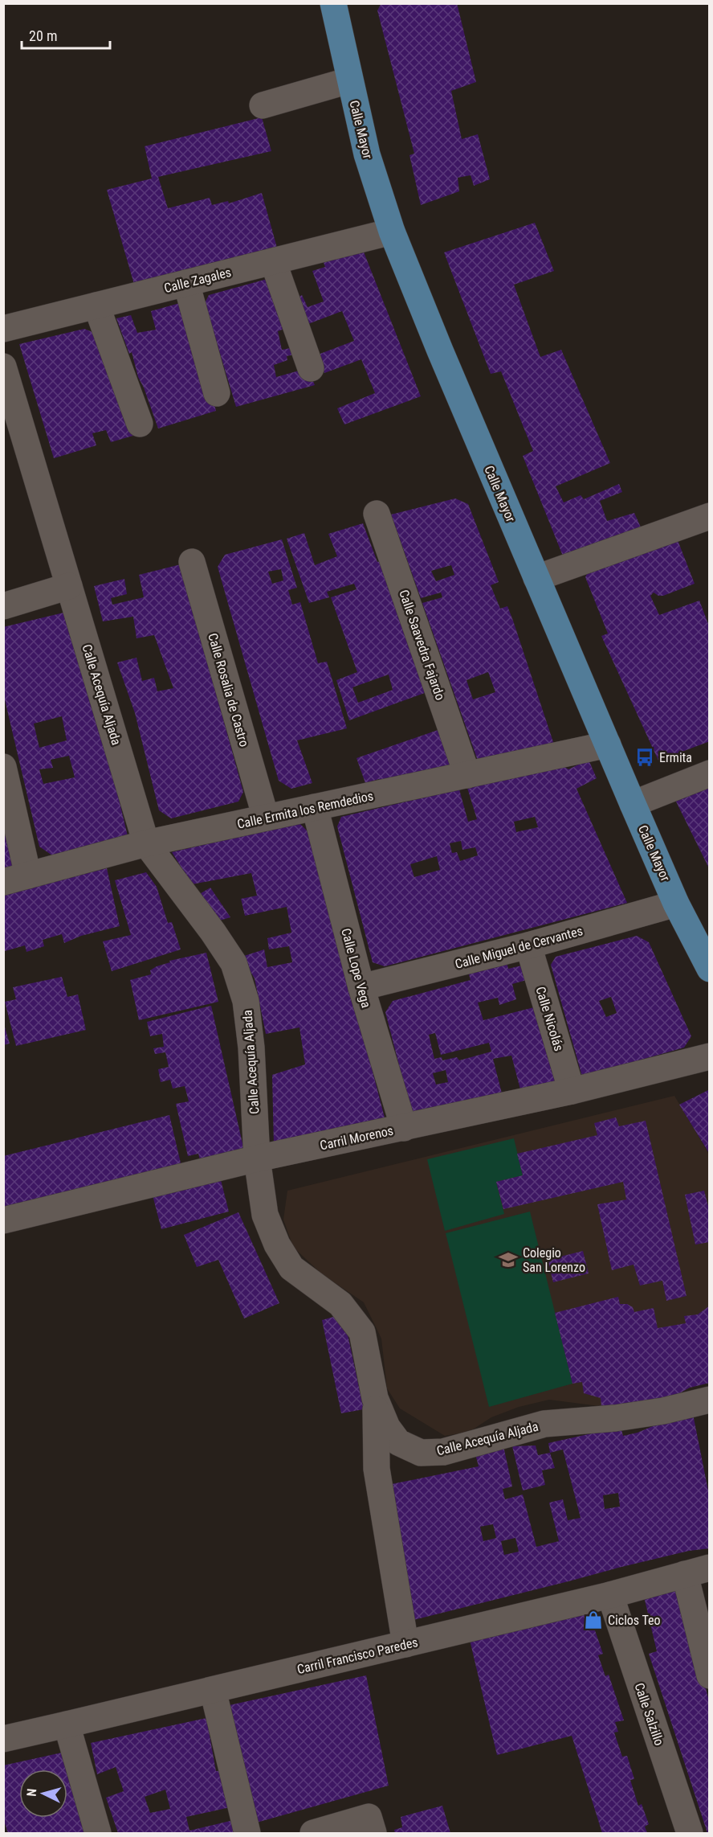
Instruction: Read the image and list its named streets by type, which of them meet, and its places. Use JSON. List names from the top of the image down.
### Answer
{
  "streets": {
    "main road": ["Calle Mayor"],
    "street": [
      "Calle Zagales",
      "Calle Saavedra Fajardo",
      "Calle Rosalia de Castro",
      "Calle Acequía Aljada",
      "Calle Ermita los Remdedios",
      "Calle Miguel de Cervantes",
      "Calle Lope Vega",
      "Calle Nicolás",
      "Carril Morenos",
      "Carril Francisco Paredes",
      "Calle Salzillo"
    ]
  },
  "crossings": [
    ["Calle Mayor", "Calle Zagales"],
    ["Calle Mayor", "Calle Ermita los Remdedios"],
    ["Calle Mayor", "Calle Miguel de Cervantes"],
    ["Calle Saavedra Fajardo", "Calle Ermita los Remdedios"],
    ["Calle Rosalia de Castro", "Calle Ermita los Remdedios"],
    ["Calle Acequía Aljada", "Calle Ermita los Remdedios"],
    ["Calle Acequía Aljada", "Carril Morenos"],
    ["Calle Ermita los Remdedios", "Calle Lope Vega"],
    ["Calle Miguel de Cervantes", "Calle Lope Vega"],
    ["Calle Miguel de Cervantes", "Calle Nicolás"],
    ["Calle Lope Vega", "Carril Morenos"],
    ["Calle Nicolás", "Carril Morenos"],
    ["Carril Francisco Paredes", "Calle Salzillo"]
  ],
  "places": {
    "bus stop": ["Ermita"],
    "school or university": ["Colegio San Lorenzo"],
    "shop": ["Ciclos Teo"]
  },
  "scale_bar": "20 m",
  "north": "left"
}
